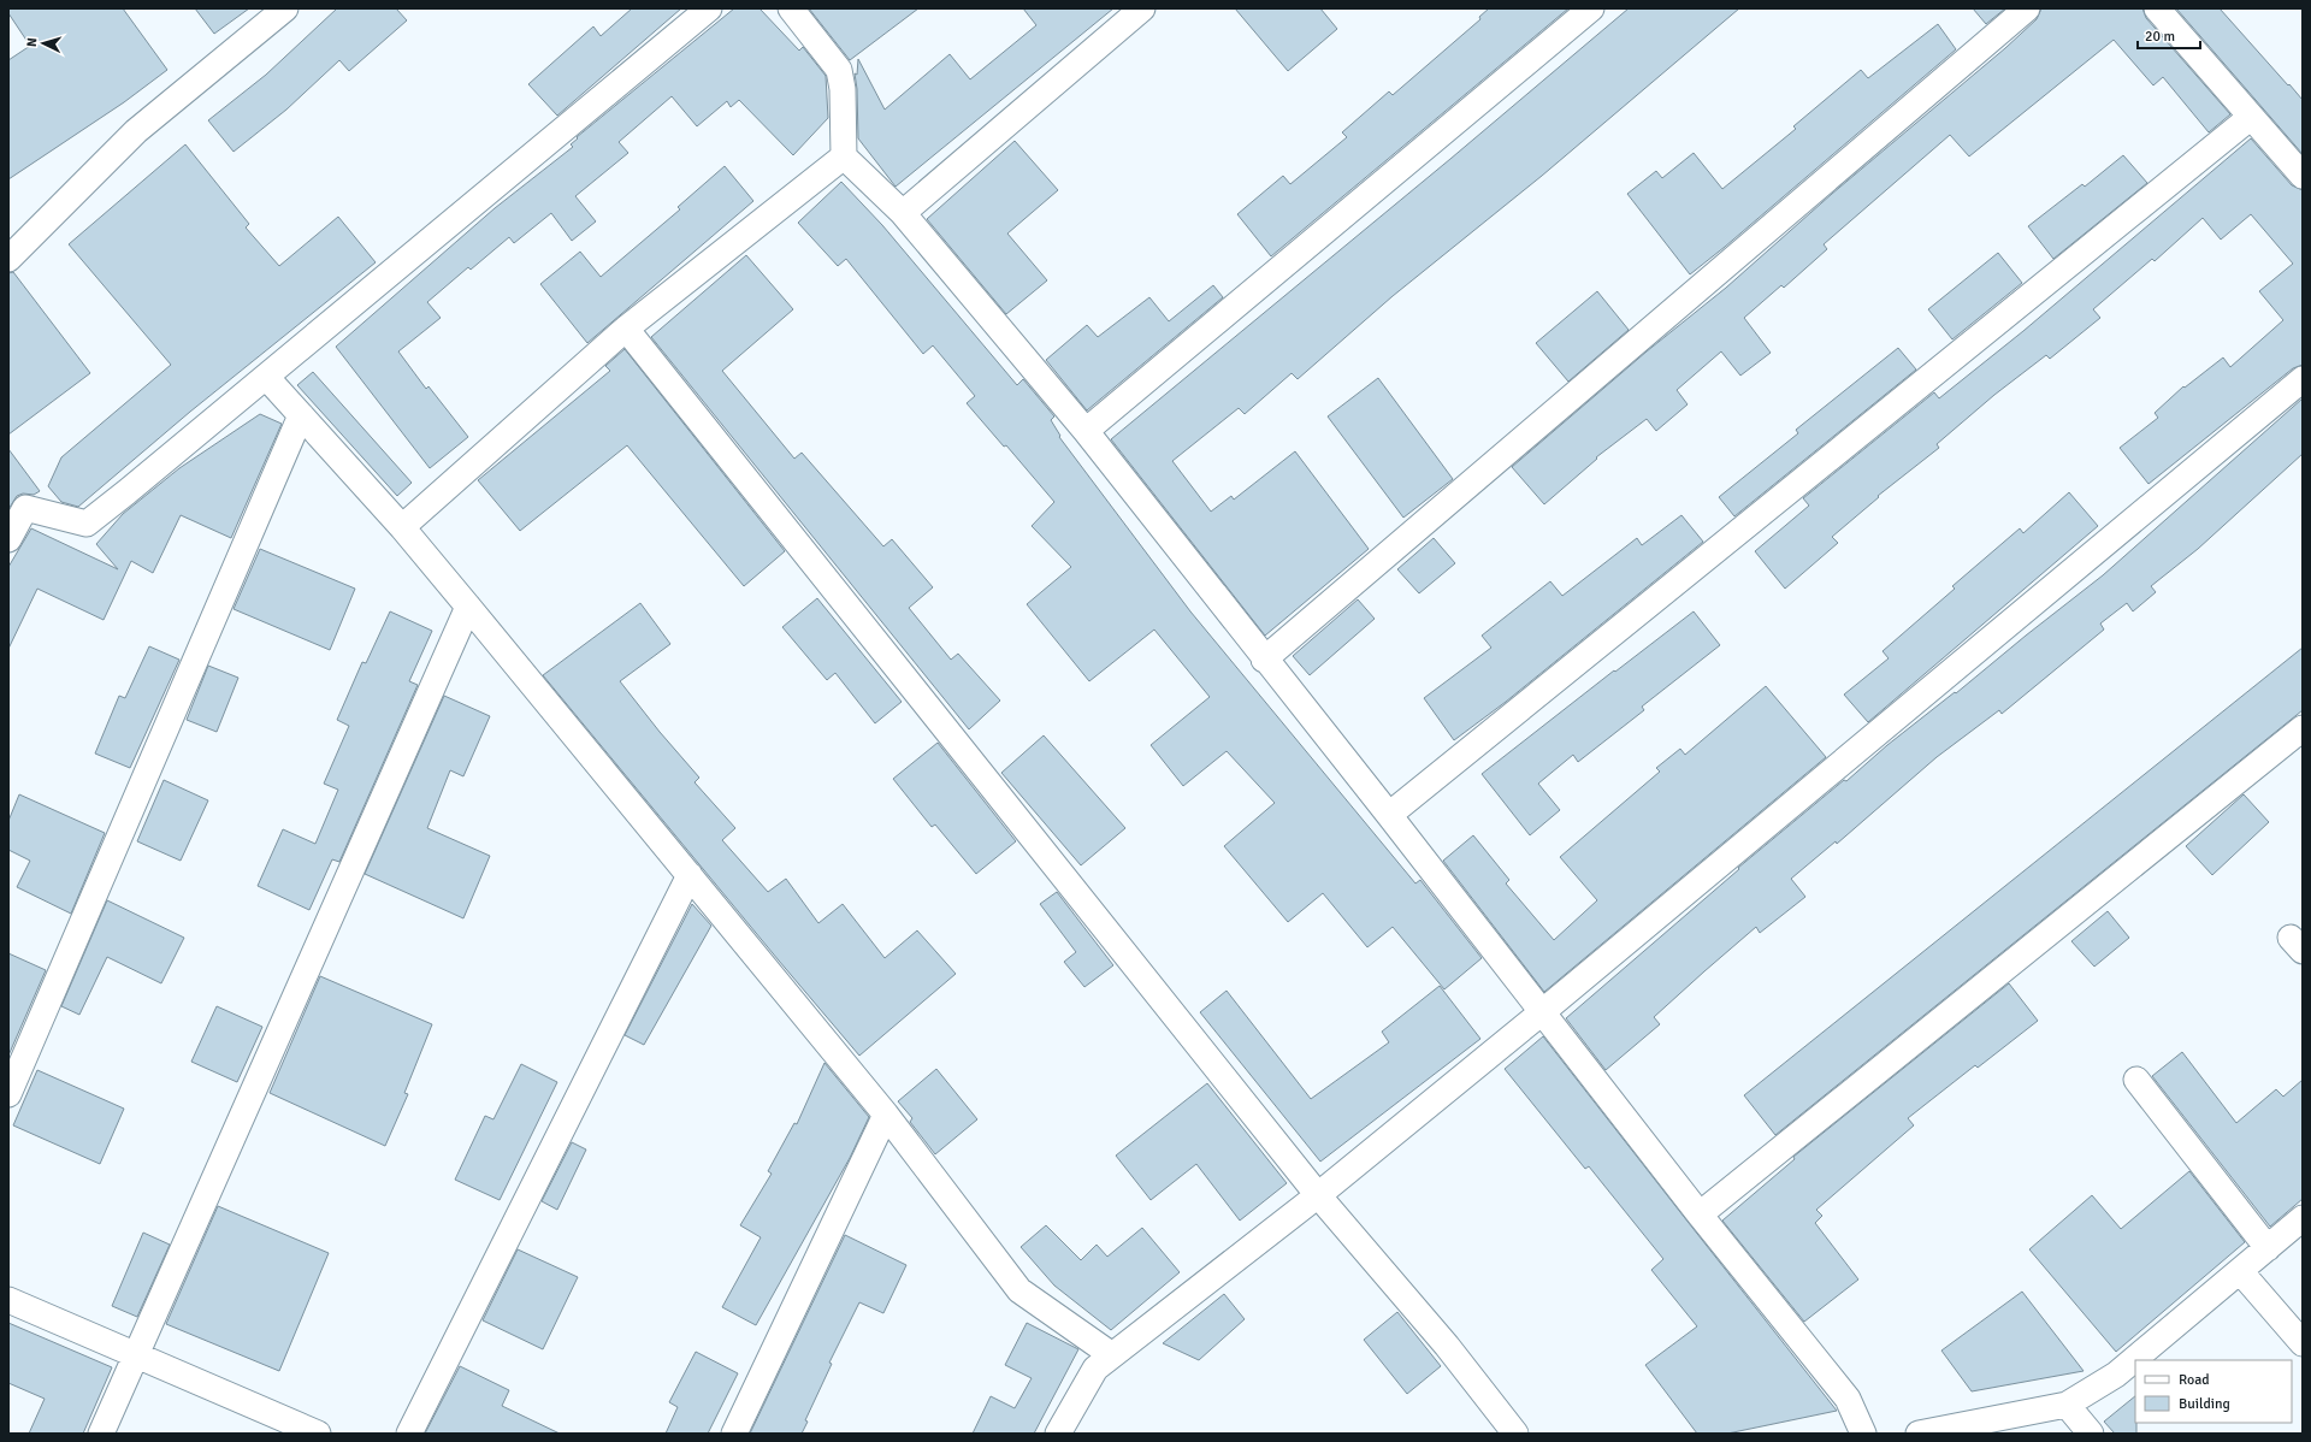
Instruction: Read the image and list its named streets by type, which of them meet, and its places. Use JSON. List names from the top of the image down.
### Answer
{
  "legend": ["Road", "Building"],
  "scale_bar": "20 m",
  "north": "left"
}
